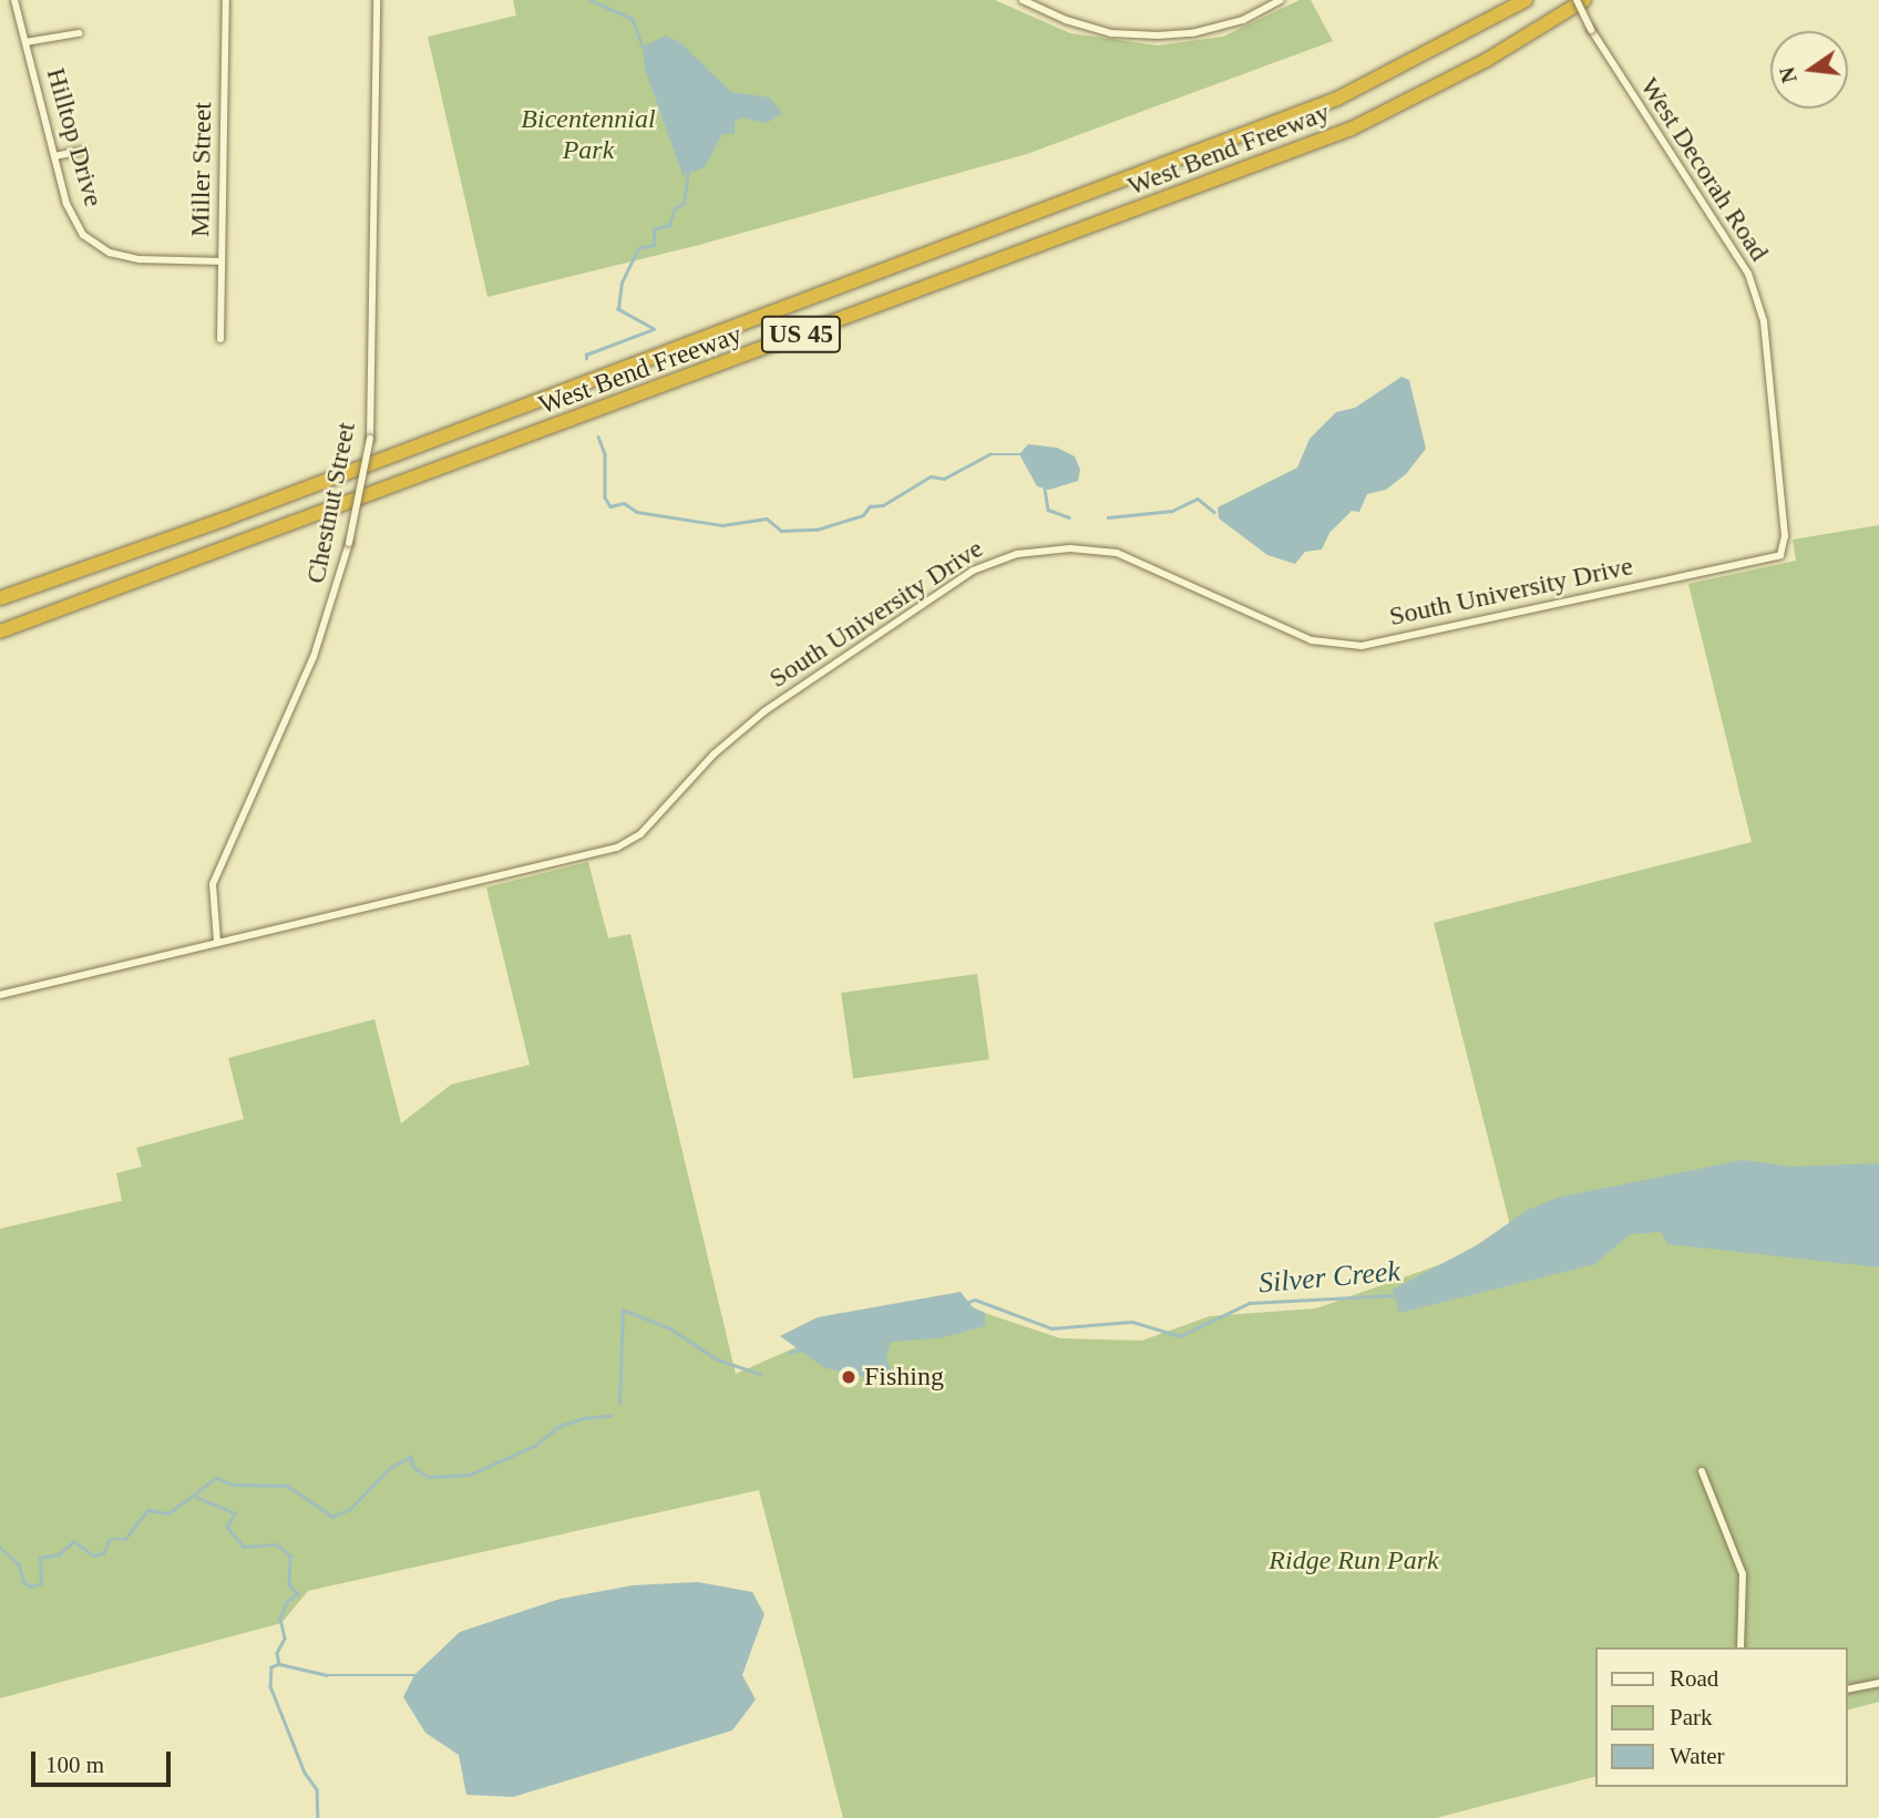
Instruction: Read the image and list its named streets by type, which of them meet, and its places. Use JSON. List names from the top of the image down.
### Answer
{
  "streets": {
    "highway": ["West Bend Freeway", "US 45"],
    "street": [
      "Hilltop Drive",
      "Miller Street",
      "West Decorah Road",
      "Chestnut Street",
      "South University Drive"
    ]
  },
  "crossings": [
    ["Hilltop Drive", "Miller Street"],
    ["West Decorah Road", "South University Drive"],
    ["Chestnut Street", "South University Drive"]
  ],
  "water": ["Silver Creek"],
  "parks": ["Bicentennial Park", "Ridge Run Park"],
  "places": ["Fishing"],
  "legend": ["Road", "Park", "Water"],
  "scale_bar": "100 m",
  "north": "left"
}
